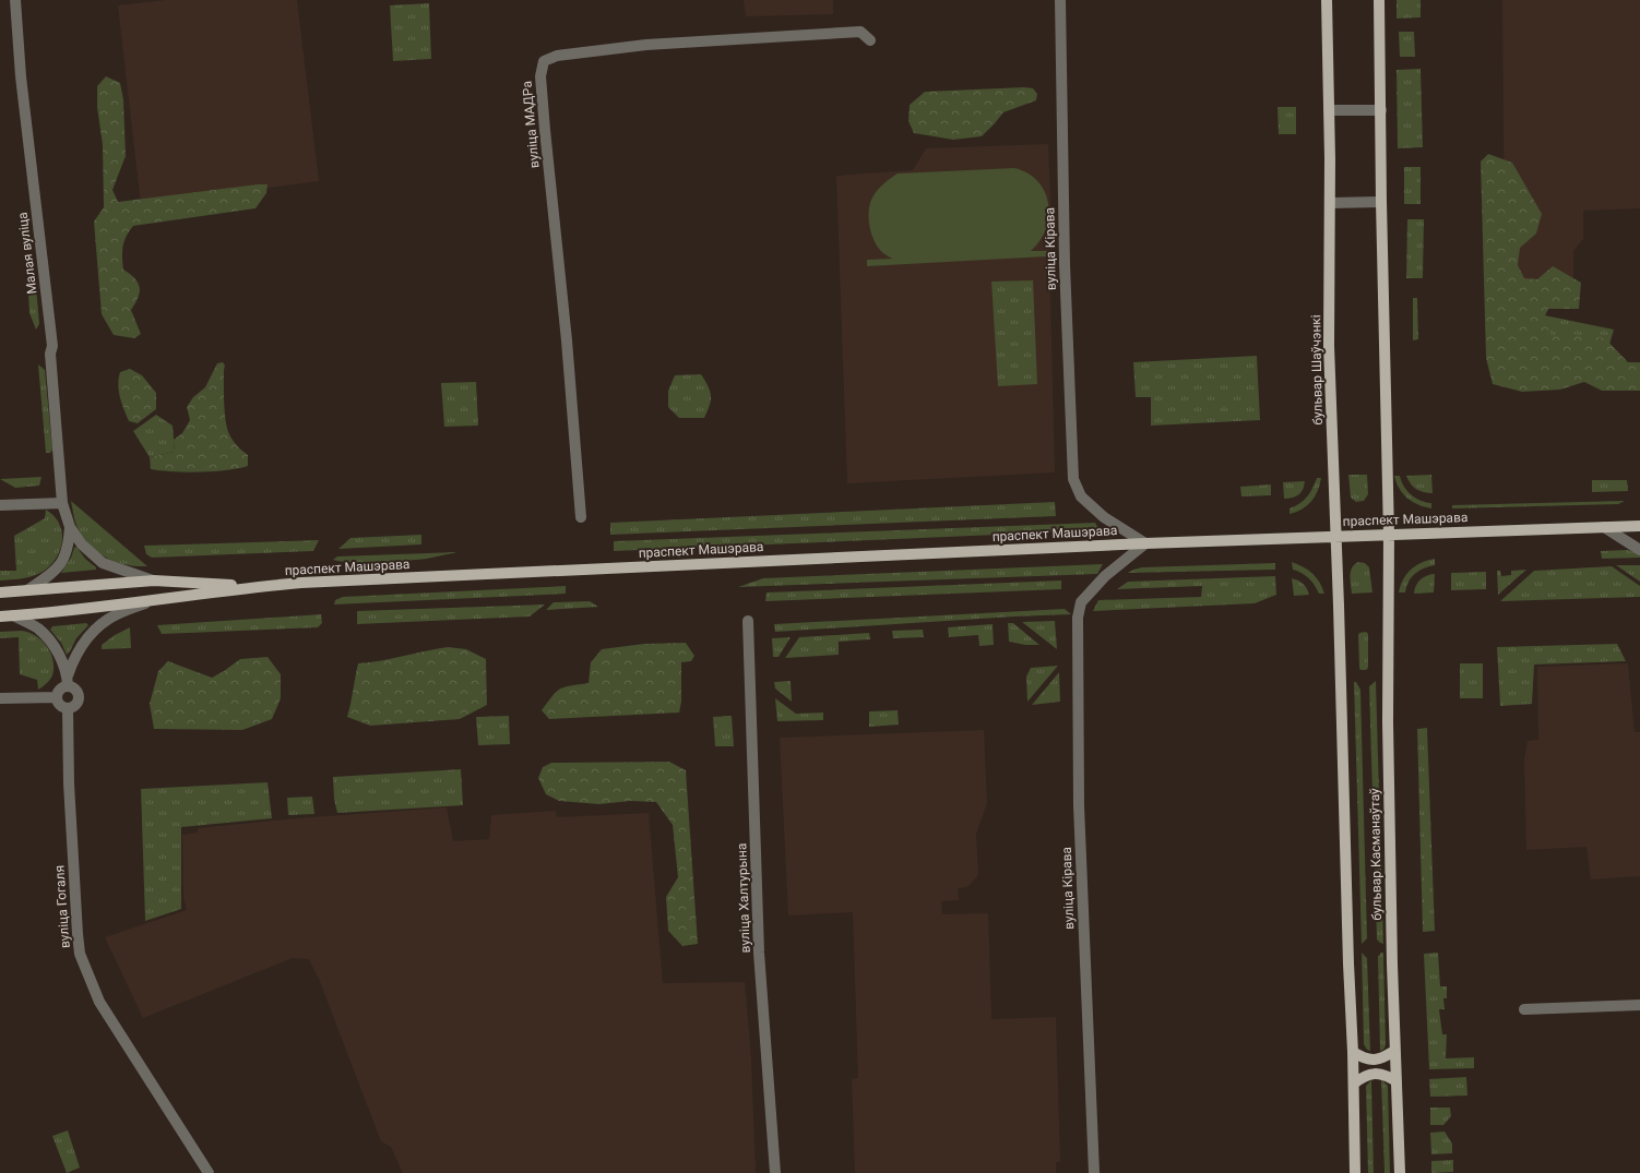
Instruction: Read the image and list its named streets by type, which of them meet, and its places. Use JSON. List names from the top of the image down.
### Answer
{
  "streets": {
    "main road": ["бульвар Шаўчэнкі", "праспект Машэрава", "бульвар Касманаўтаў"],
    "street": [
      "вуліца МАДРа",
      "вуліца Кірава",
      "Малая вуліца",
      "вуліца Халтурына",
      "вуліца Гогаля"
    ]
  },
  "crossings": [
    ["вуліца Кірава", "праспект Машэрава"],
    ["бульвар Шаўчэнкі", "праспект Машэрава"],
    ["праспект Машэрава", "бульвар Касманаўтаў"]
  ]
}
